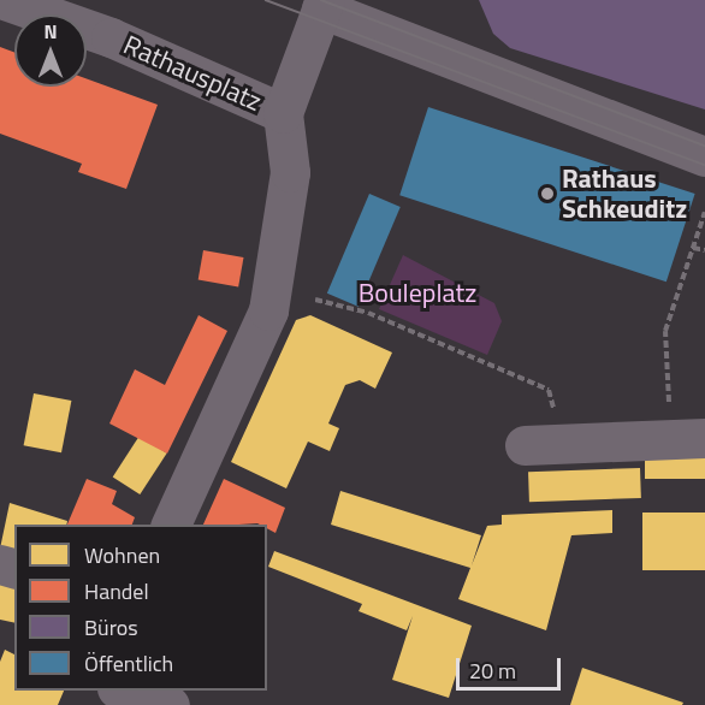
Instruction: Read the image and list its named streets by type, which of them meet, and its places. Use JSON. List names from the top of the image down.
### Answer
{
  "streets": {
    "street": ["Rathausplatz"]
  },
  "parks": ["Bouleplatz"],
  "places": ["Rathaus Schkeuditz"],
  "legend": [
    "Wohnen",
    "Handel",
    "Büros",
    "Öffentlich"
  ],
  "scale_bar": "20 m",
  "north": "top"
}
